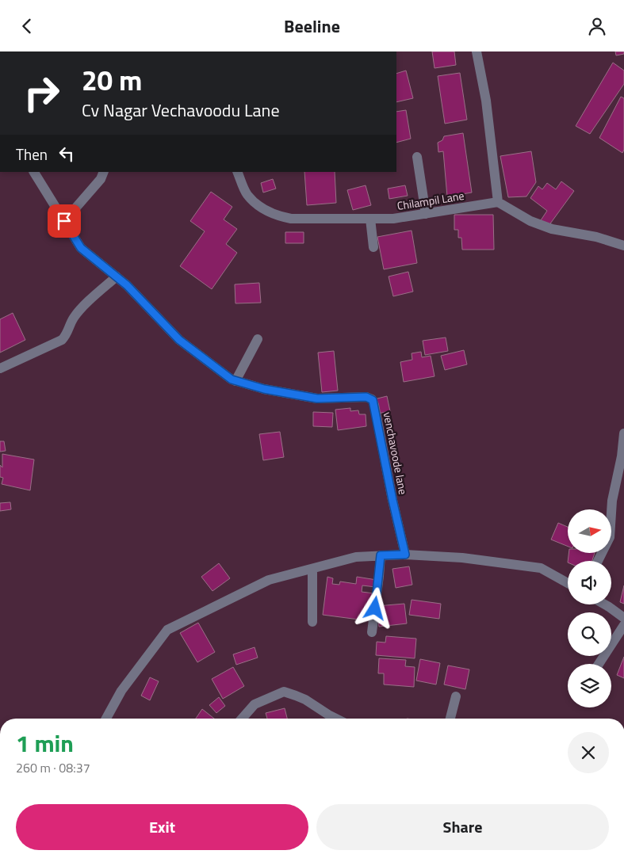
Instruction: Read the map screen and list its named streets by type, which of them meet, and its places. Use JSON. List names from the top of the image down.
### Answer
{
  "streets": {
    "street": ["Chilampil Lane", "venchavoode lane"]
  },
  "north": "right",
  "page": {
    "header": "Beeline",
    "turn": ["20 m", "Cv Nagar Vechavoodu Lane"],
    "then": "Then",
    "heading": ["1 min", "260 m · 08:37"],
    "buttons": ["Exit", "Share"]
  }
}
